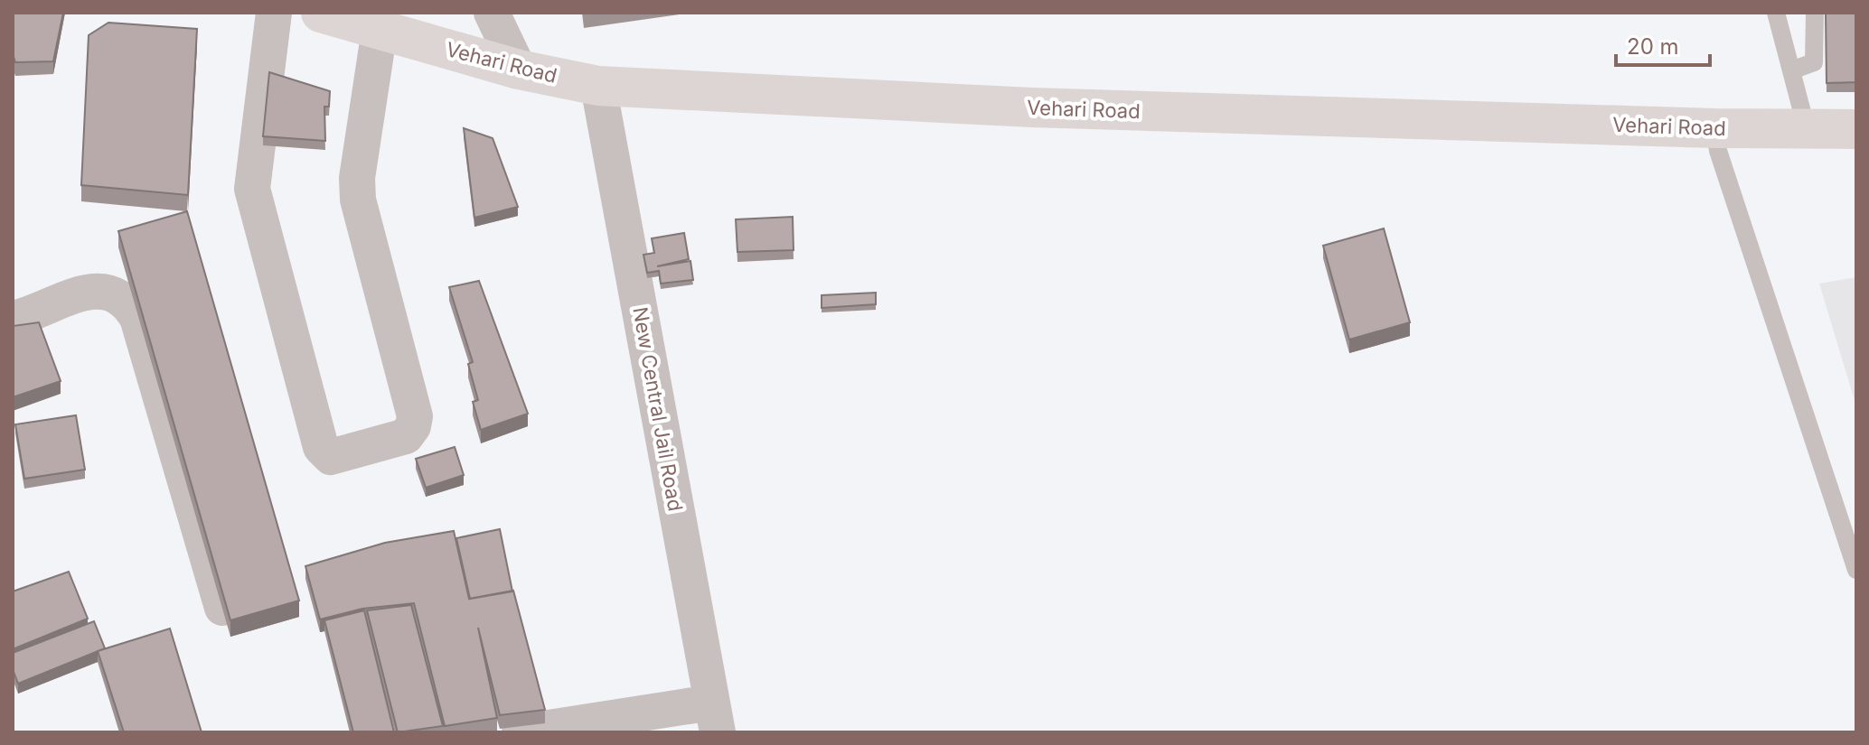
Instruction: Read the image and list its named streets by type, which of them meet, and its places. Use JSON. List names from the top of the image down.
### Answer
{
  "streets": {
    "main road": ["Vehari Road"],
    "street": ["New Central Jail Road"]
  },
  "crossings": [
    ["Vehari Road", "New Central Jail Road"]
  ],
  "scale_bar": "20 m"
}
